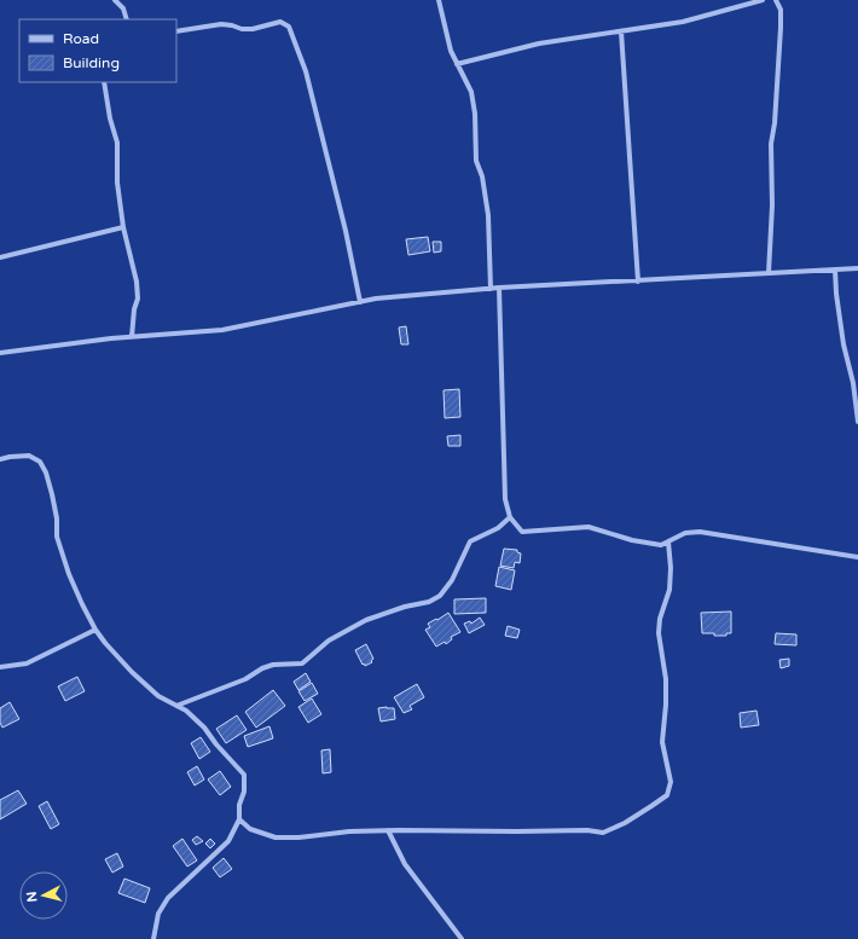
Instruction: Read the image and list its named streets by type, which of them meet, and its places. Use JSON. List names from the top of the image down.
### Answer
{
  "legend": ["Road", "Building"],
  "north": "left"
}
